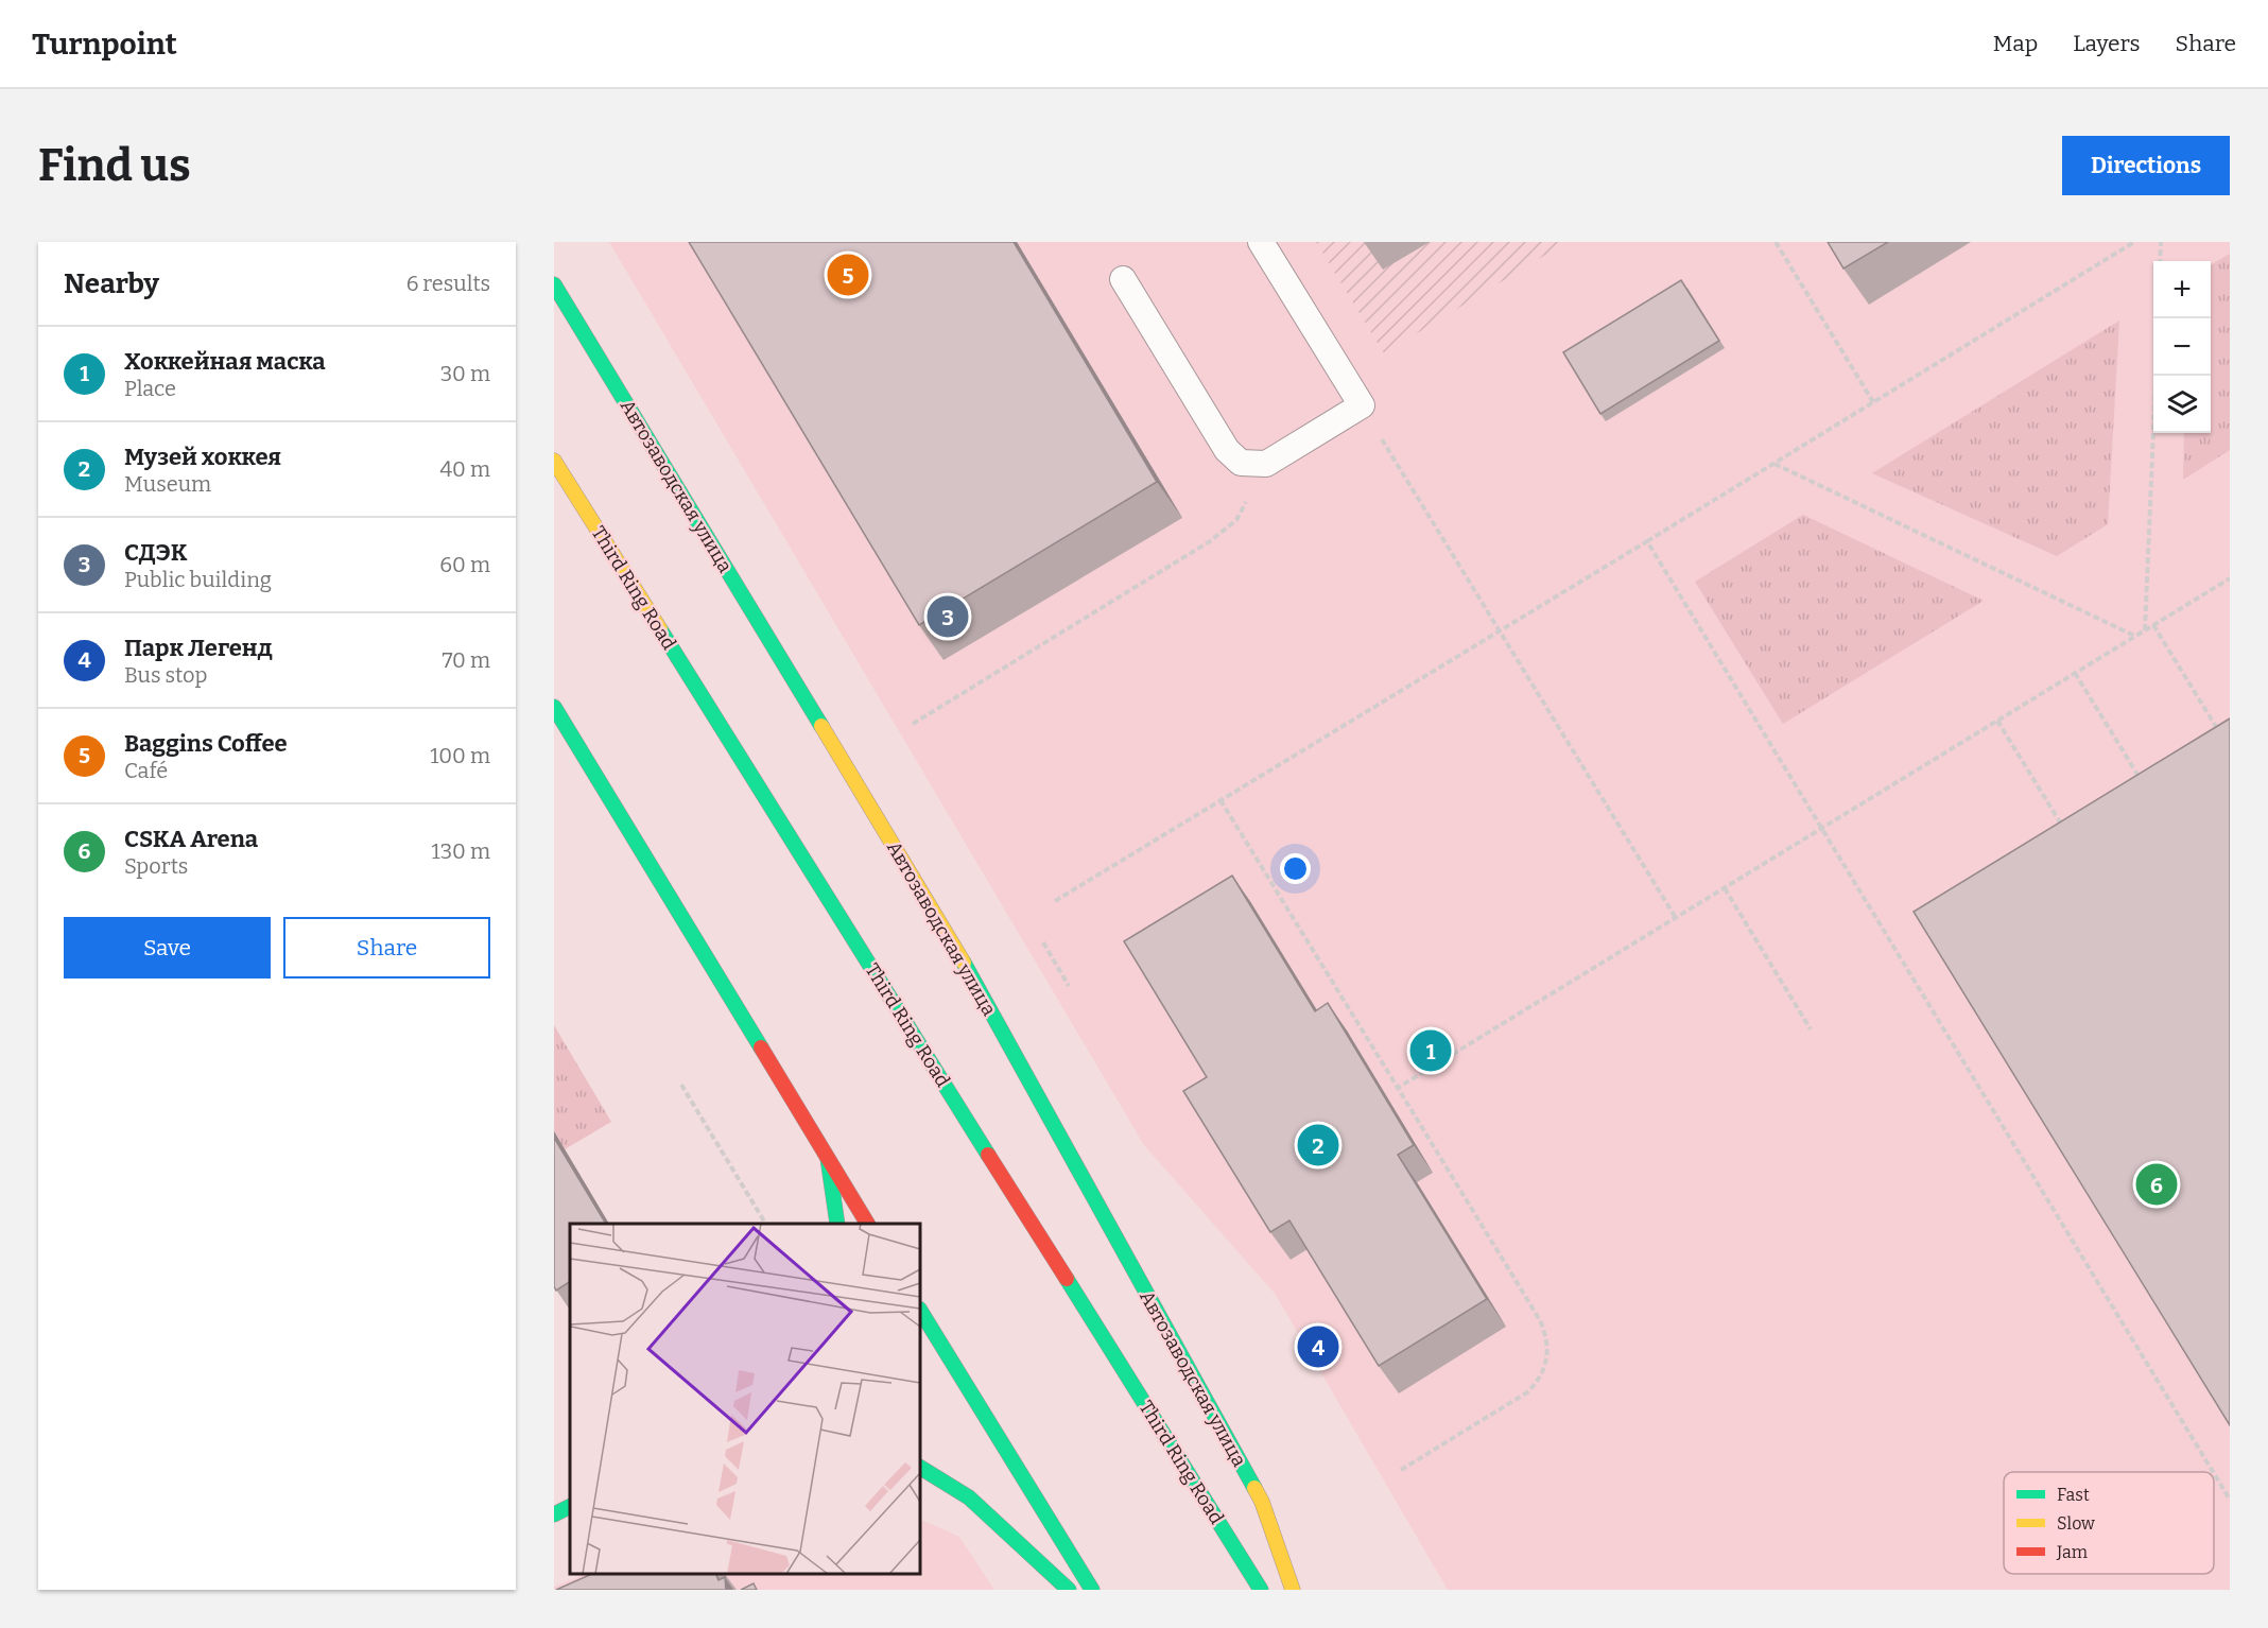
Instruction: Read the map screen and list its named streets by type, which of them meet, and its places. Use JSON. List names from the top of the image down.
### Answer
{
  "streets": {
    "main road": ["Автозаводская улица", "Third Ring Road"]
  },
  "legend": ["Fast", "Slow", "Jam"],
  "page": {
    "header": "Turnpoint",
    "nav": ["Map", "Layers", "Share"],
    "buttons": [
      "Directions",
      ["Save", "Share"]
    ],
    "title": "Find us",
    "heading": ["Nearby", "6 results"],
    "pins": [
      "5",
      "3",
      "1",
      "2",
      "6",
      "4"
    ],
    "map_buttons": ["+", "−"],
    "list": [
      {
        "mark": "1",
        "name": "Хоккейная маска",
        "note": "Place",
        "value": "30 m"
      },
      {
        "mark": "2",
        "name": "Музей хоккея",
        "note": "Museum",
        "value": "40 m"
      },
      {
        "mark": "3",
        "name": "СДЭК",
        "note": "Public building",
        "value": "60 m"
      },
      {
        "mark": "4",
        "name": "Парк Легенд",
        "note": "Bus stop",
        "value": "70 m"
      },
      {
        "mark": "5",
        "name": "Baggins Coffee",
        "note": "Café",
        "value": "100 m"
      },
      {
        "mark": "6",
        "name": "CSKA Arena",
        "note": "Sports",
        "value": "130 m"
      }
    ]
  }
}
